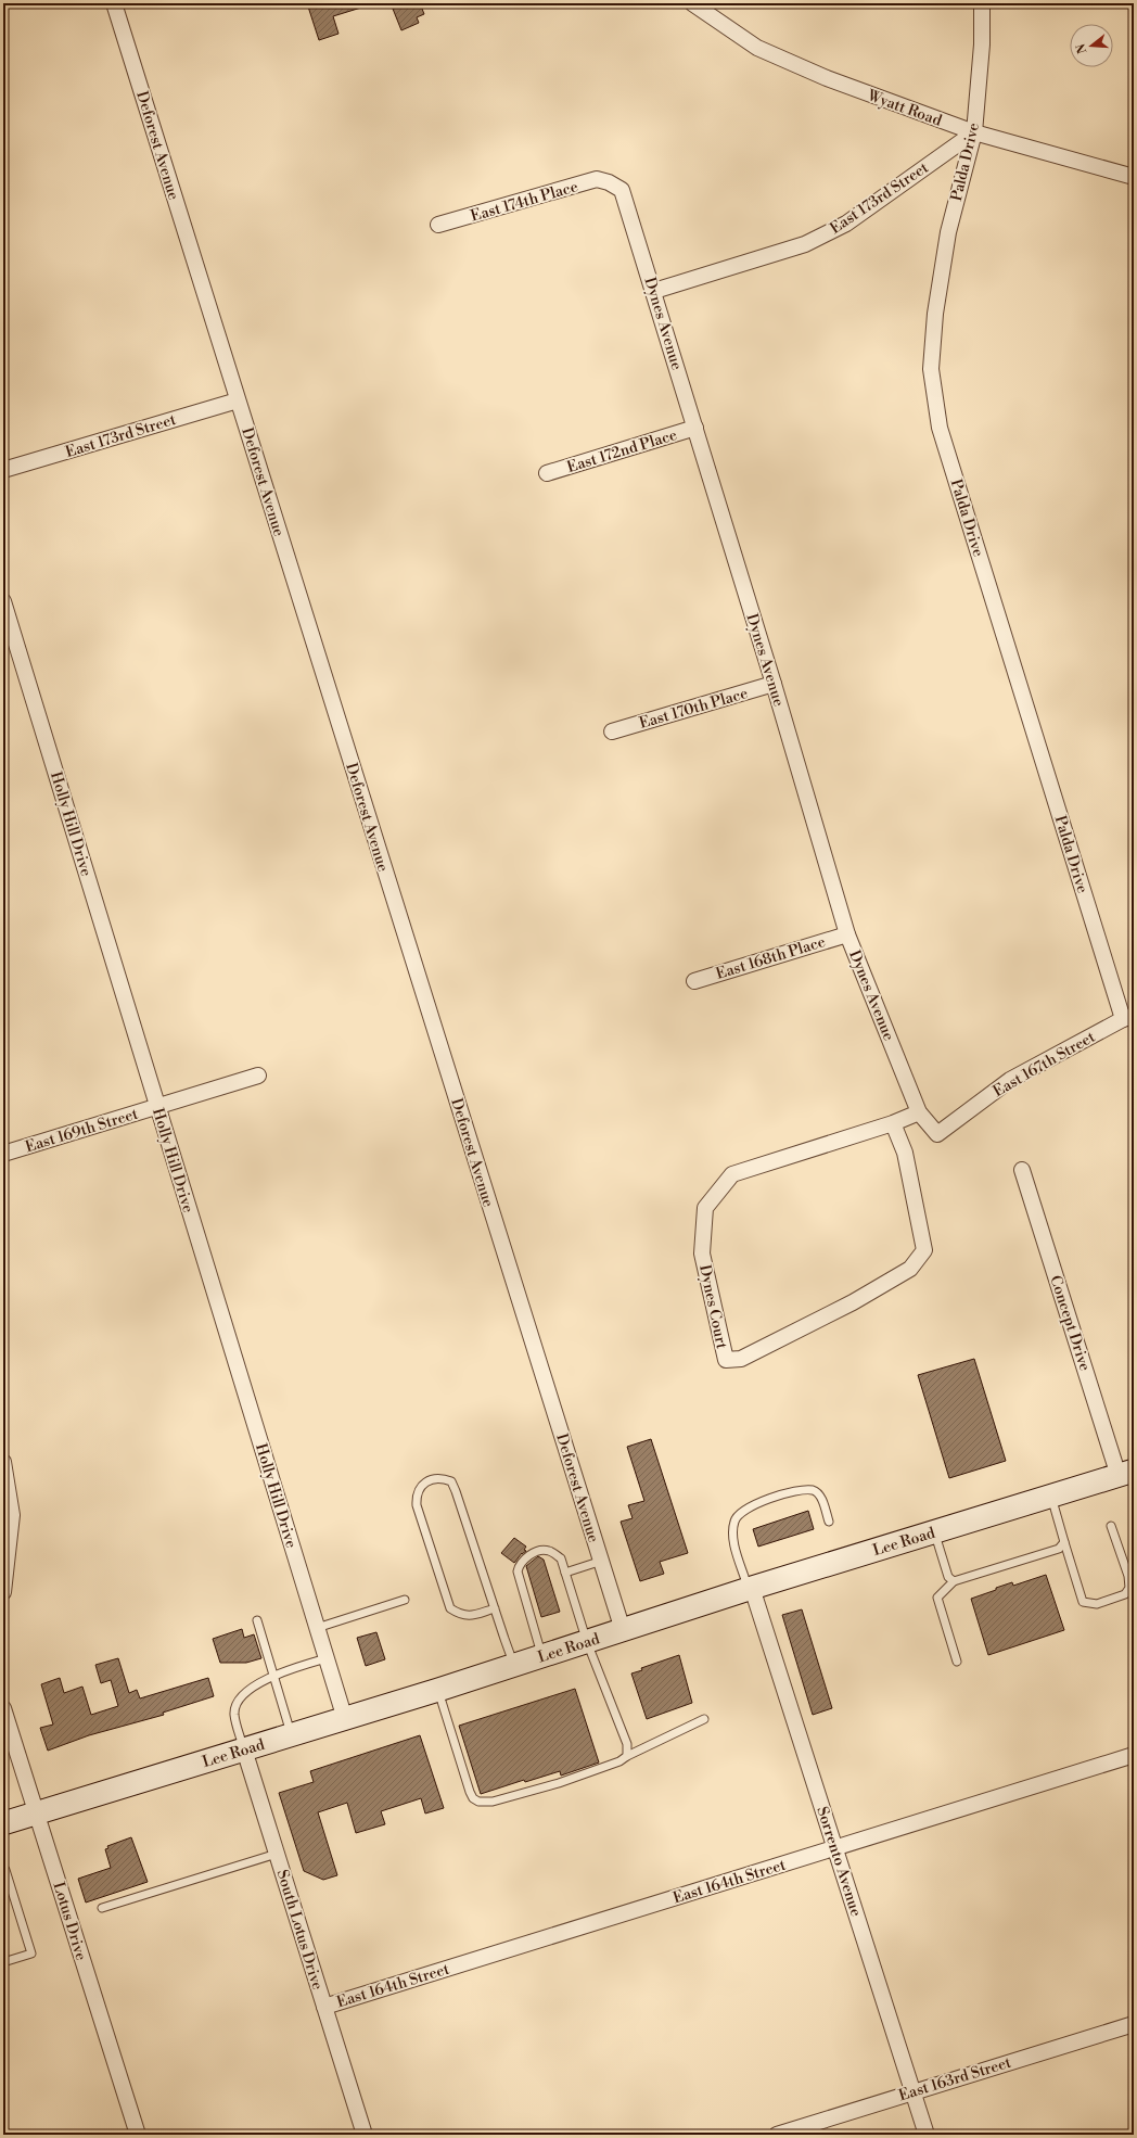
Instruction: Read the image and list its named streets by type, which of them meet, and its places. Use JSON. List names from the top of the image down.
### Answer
{
  "streets": {
    "main road": ["Lee Road"],
    "street": [
      "Wyatt Road",
      "Deforest Avenue",
      "Palda Drive",
      "East 173rd Street",
      "East 174th Place",
      "Dynes Avenue",
      "East 172nd Place",
      "East 170th Place",
      "Holly Hill Drive",
      "East 168th Place",
      "East 167th Street",
      "East 169th Street",
      "Dynes Court",
      "Concept Drive",
      "Sorrento Avenue",
      "East 164th Street",
      "Lotus Drive",
      "South Lotus Drive",
      "East 163rd Street"
    ]
  },
  "crossings": [
    ["Wyatt Road", "Palda Drive"],
    ["Wyatt Road", "East 173rd Street"],
    ["Deforest Avenue", "East 173rd Street"],
    ["Deforest Avenue", "Lee Road"],
    ["Palda Drive", "East 173rd Street"],
    ["Palda Drive", "East 167th Street"],
    ["East 173rd Street", "Dynes Avenue"],
    ["East 174th Place", "Dynes Avenue"],
    ["Dynes Avenue", "East 172nd Place"],
    ["Dynes Avenue", "East 170th Place"],
    ["Dynes Avenue", "East 168th Place"],
    ["Dynes Avenue", "East 167th Street"],
    ["Dynes Avenue", "Dynes Court"],
    ["Holly Hill Drive", "East 169th Street"],
    ["Holly Hill Drive", "Lee Road"],
    ["Concept Drive", "Lee Road"],
    ["Lee Road", "Sorrento Avenue"],
    ["Lee Road", "Lotus Drive"],
    ["Lee Road", "South Lotus Drive"],
    ["Sorrento Avenue", "East 164th Street"],
    ["Sorrento Avenue", "East 163rd Street"],
    ["East 164th Street", "South Lotus Drive"]
  ],
  "north": "left"
}
